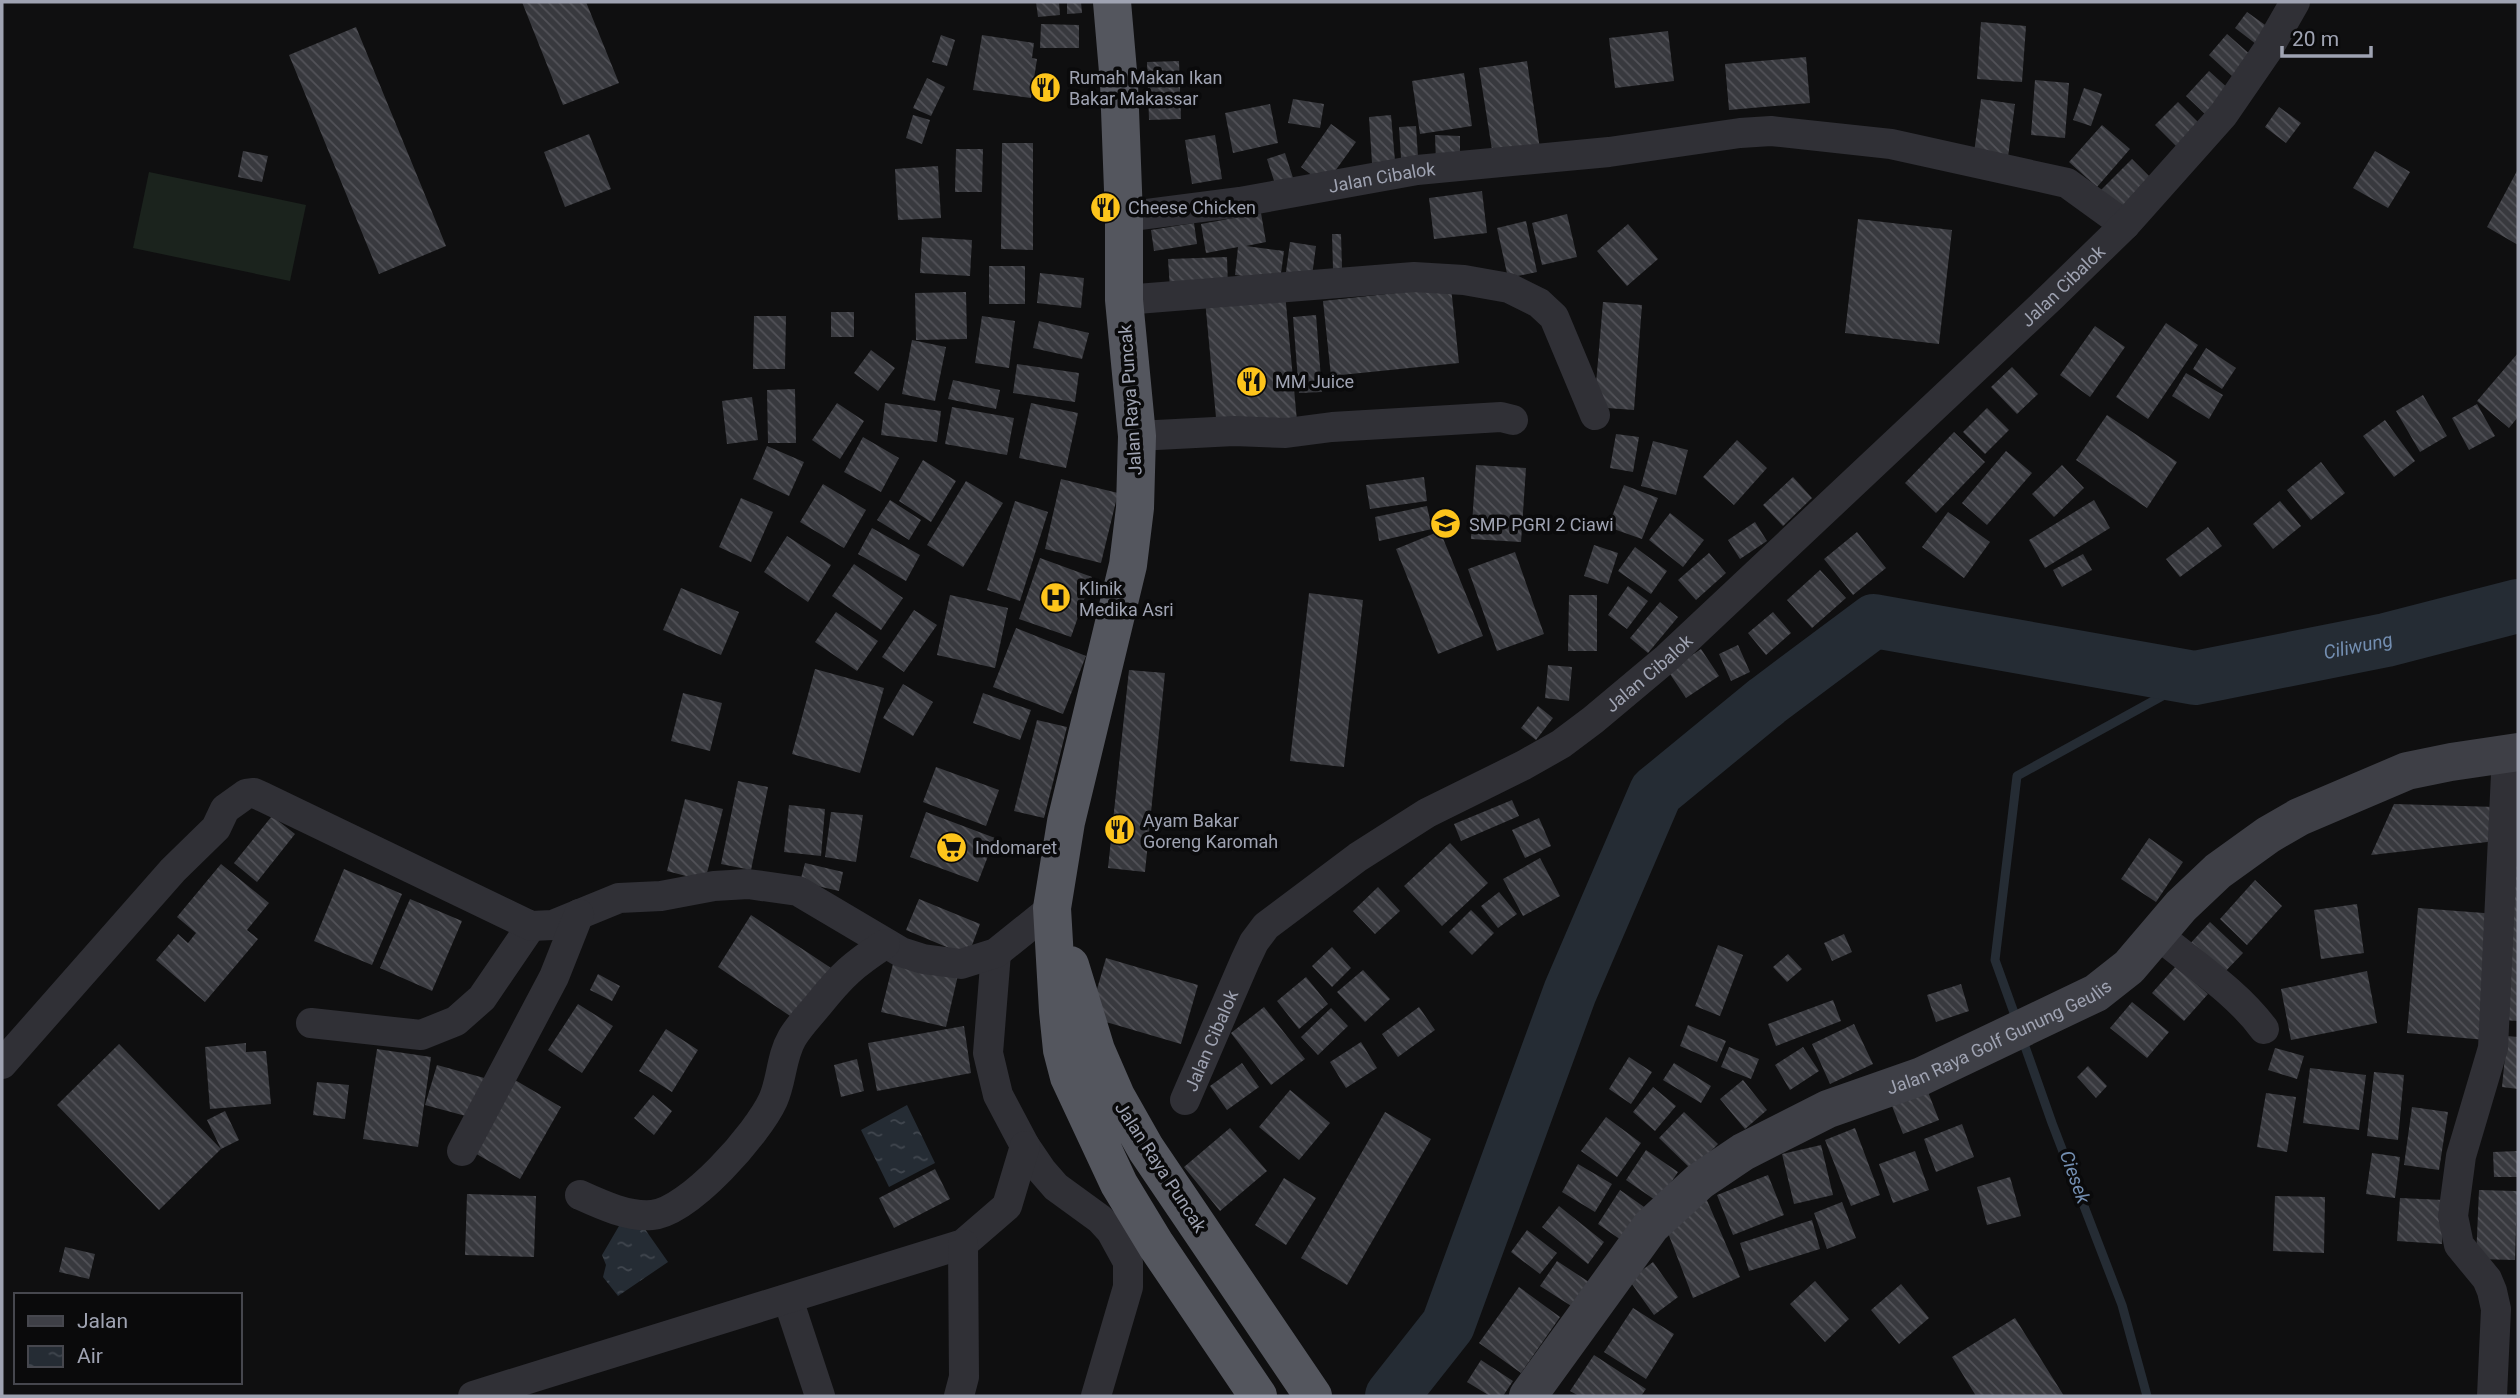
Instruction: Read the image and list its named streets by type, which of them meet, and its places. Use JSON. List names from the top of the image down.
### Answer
{
  "streets": {
    "highway": ["Jalan Raya Puncak"],
    "main road": ["Jalan Raya Golf Gunung Geulis"],
    "street": ["Jalan Cibalok"]
  },
  "crossings": [
    ["Jalan Cibalok", "Jalan Raya Puncak"]
  ],
  "water": ["Ciliwung", "Ciesek"],
  "places": {
    "restaurant": [
      "Rumah Makan Ikan Bakar Makassar",
      "Cheese Chicken",
      "MM Juice",
      "Ayam Bakar Goreng Karomah"
    ],
    "school or university": ["SMP PGRI 2 Ciawi"],
    "hospital": ["Klinik Medika Asri"],
    "supermarket": ["Indomaret"]
  },
  "legend": ["Jalan", "Air"],
  "scale_bar": "20 m"
}
